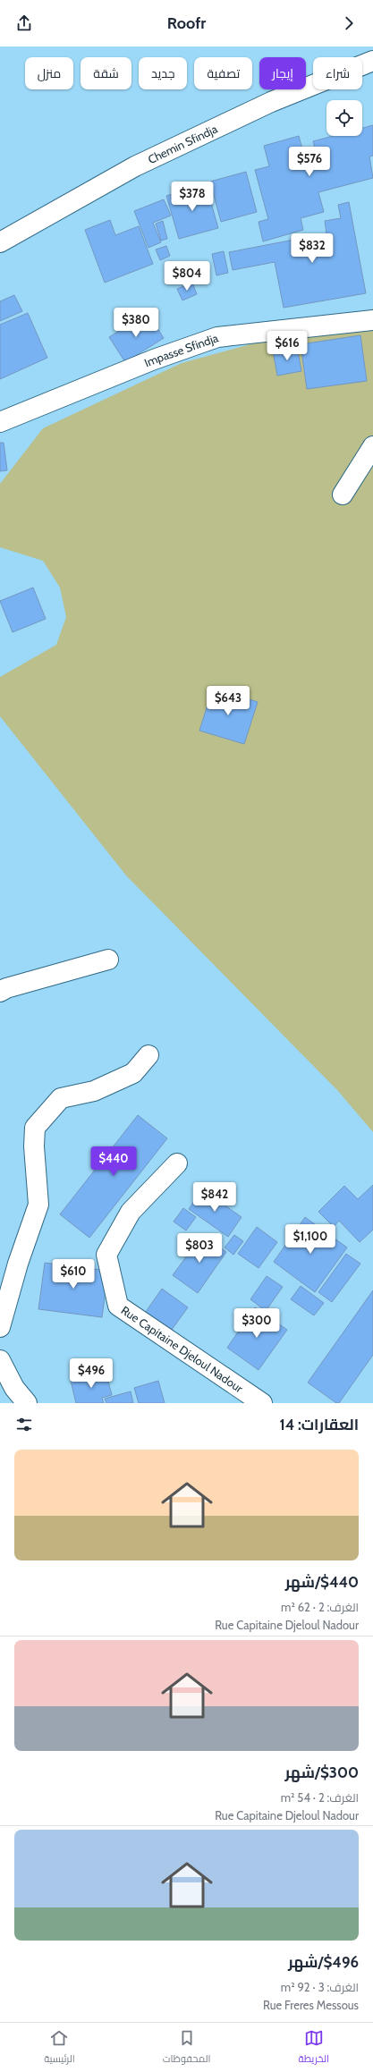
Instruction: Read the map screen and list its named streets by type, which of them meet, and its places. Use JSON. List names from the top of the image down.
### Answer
{
  "streets": {
    "street": ["Chemin Sfindja", "Impasse Sfindja", "Rue Capitaine Djeloul Nadour"]
  },
  "page": {
    "header": "Roofr",
    "chip": [
      "شراء",
      "إيجار",
      "تصفية",
      "جديد",
      "شقة",
      "منزل"
    ],
    "price": [
      "$576",
      "$378",
      "$832",
      "$804",
      "$380",
      "$616",
      "$643",
      "$440",
      "$842",
      "$1,100",
      "$803",
      "$610",
      "$300",
      "$496"
    ],
    "heading": "العقارات: 14",
    "list": [
      {
        "name": "$440/شهر",
        "note": "الغرف: 2 · 62 m² · Rue Capitaine Djeloul Nadour"
      },
      {
        "name": "$300/شهر",
        "note": "الغرف: 2 · 54 m² · Rue Capitaine Djeloul Nadour"
      },
      {
        "name": "$496/شهر",
        "note": "الغرف: 3 · 92 m² · Rue Freres Messous"
      }
    ],
    "tabs": ["الخريطة", "المحفوظات", "الرئيسية"]
  }
}
